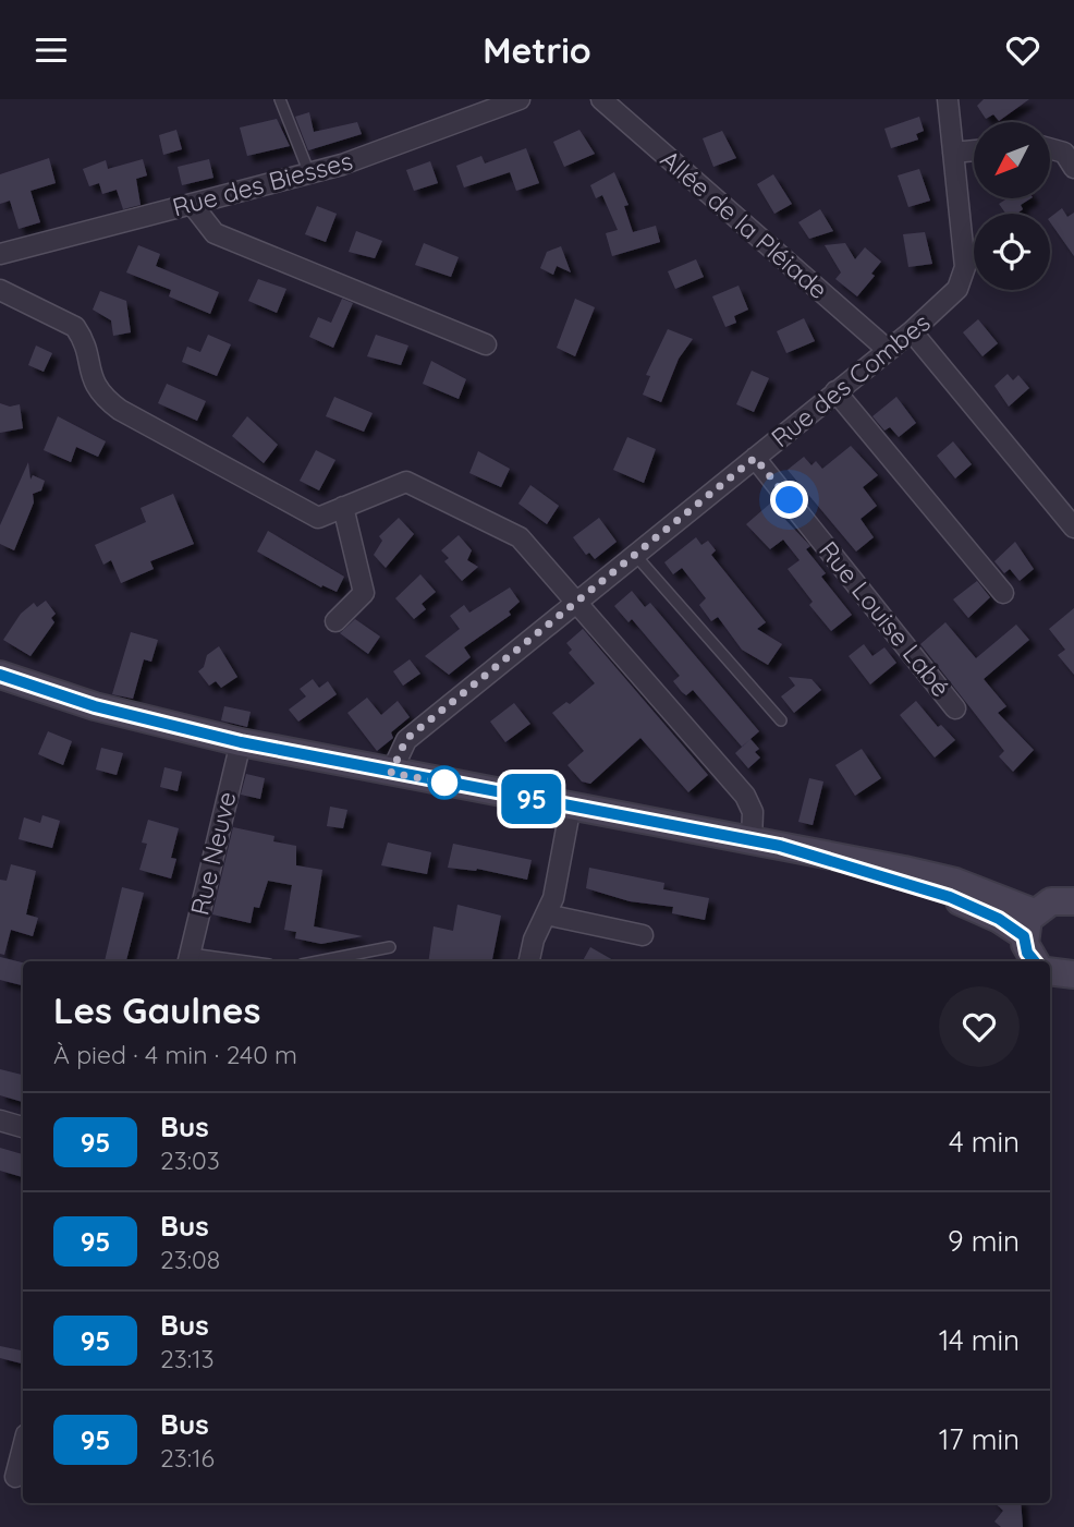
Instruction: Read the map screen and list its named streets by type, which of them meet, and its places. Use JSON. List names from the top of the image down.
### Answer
{
  "streets": {
    "street": [
      "Rue des Biesses",
      "Allée de la Pléiade",
      "Rue des Combes",
      "Rue Louise Labé",
      "Rue Neuve"
    ]
  },
  "crossings": [
    ["Allée de la Pléiade", "Rue des Combes"],
    ["Rue des Combes", "Rue Louise Labé"]
  ],
  "lines": ["bus line 95"],
  "north": "bottom left",
  "page": {
    "header": "Metrio",
    "on_map": "95",
    "heading": ["Les Gaulnes", "À pied · 4 min · 240 m"],
    "list": [
      {
        "mark": "95",
        "name": "Bus",
        "note": "23:03",
        "value": "4 min"
      },
      {
        "mark": "95",
        "name": "Bus",
        "note": "23:08",
        "value": "9 min"
      },
      {
        "mark": "95",
        "name": "Bus",
        "note": "23:13",
        "value": "14 min"
      },
      {
        "mark": "95",
        "name": "Bus",
        "note": "23:16",
        "value": "17 min"
      }
    ]
  }
}
